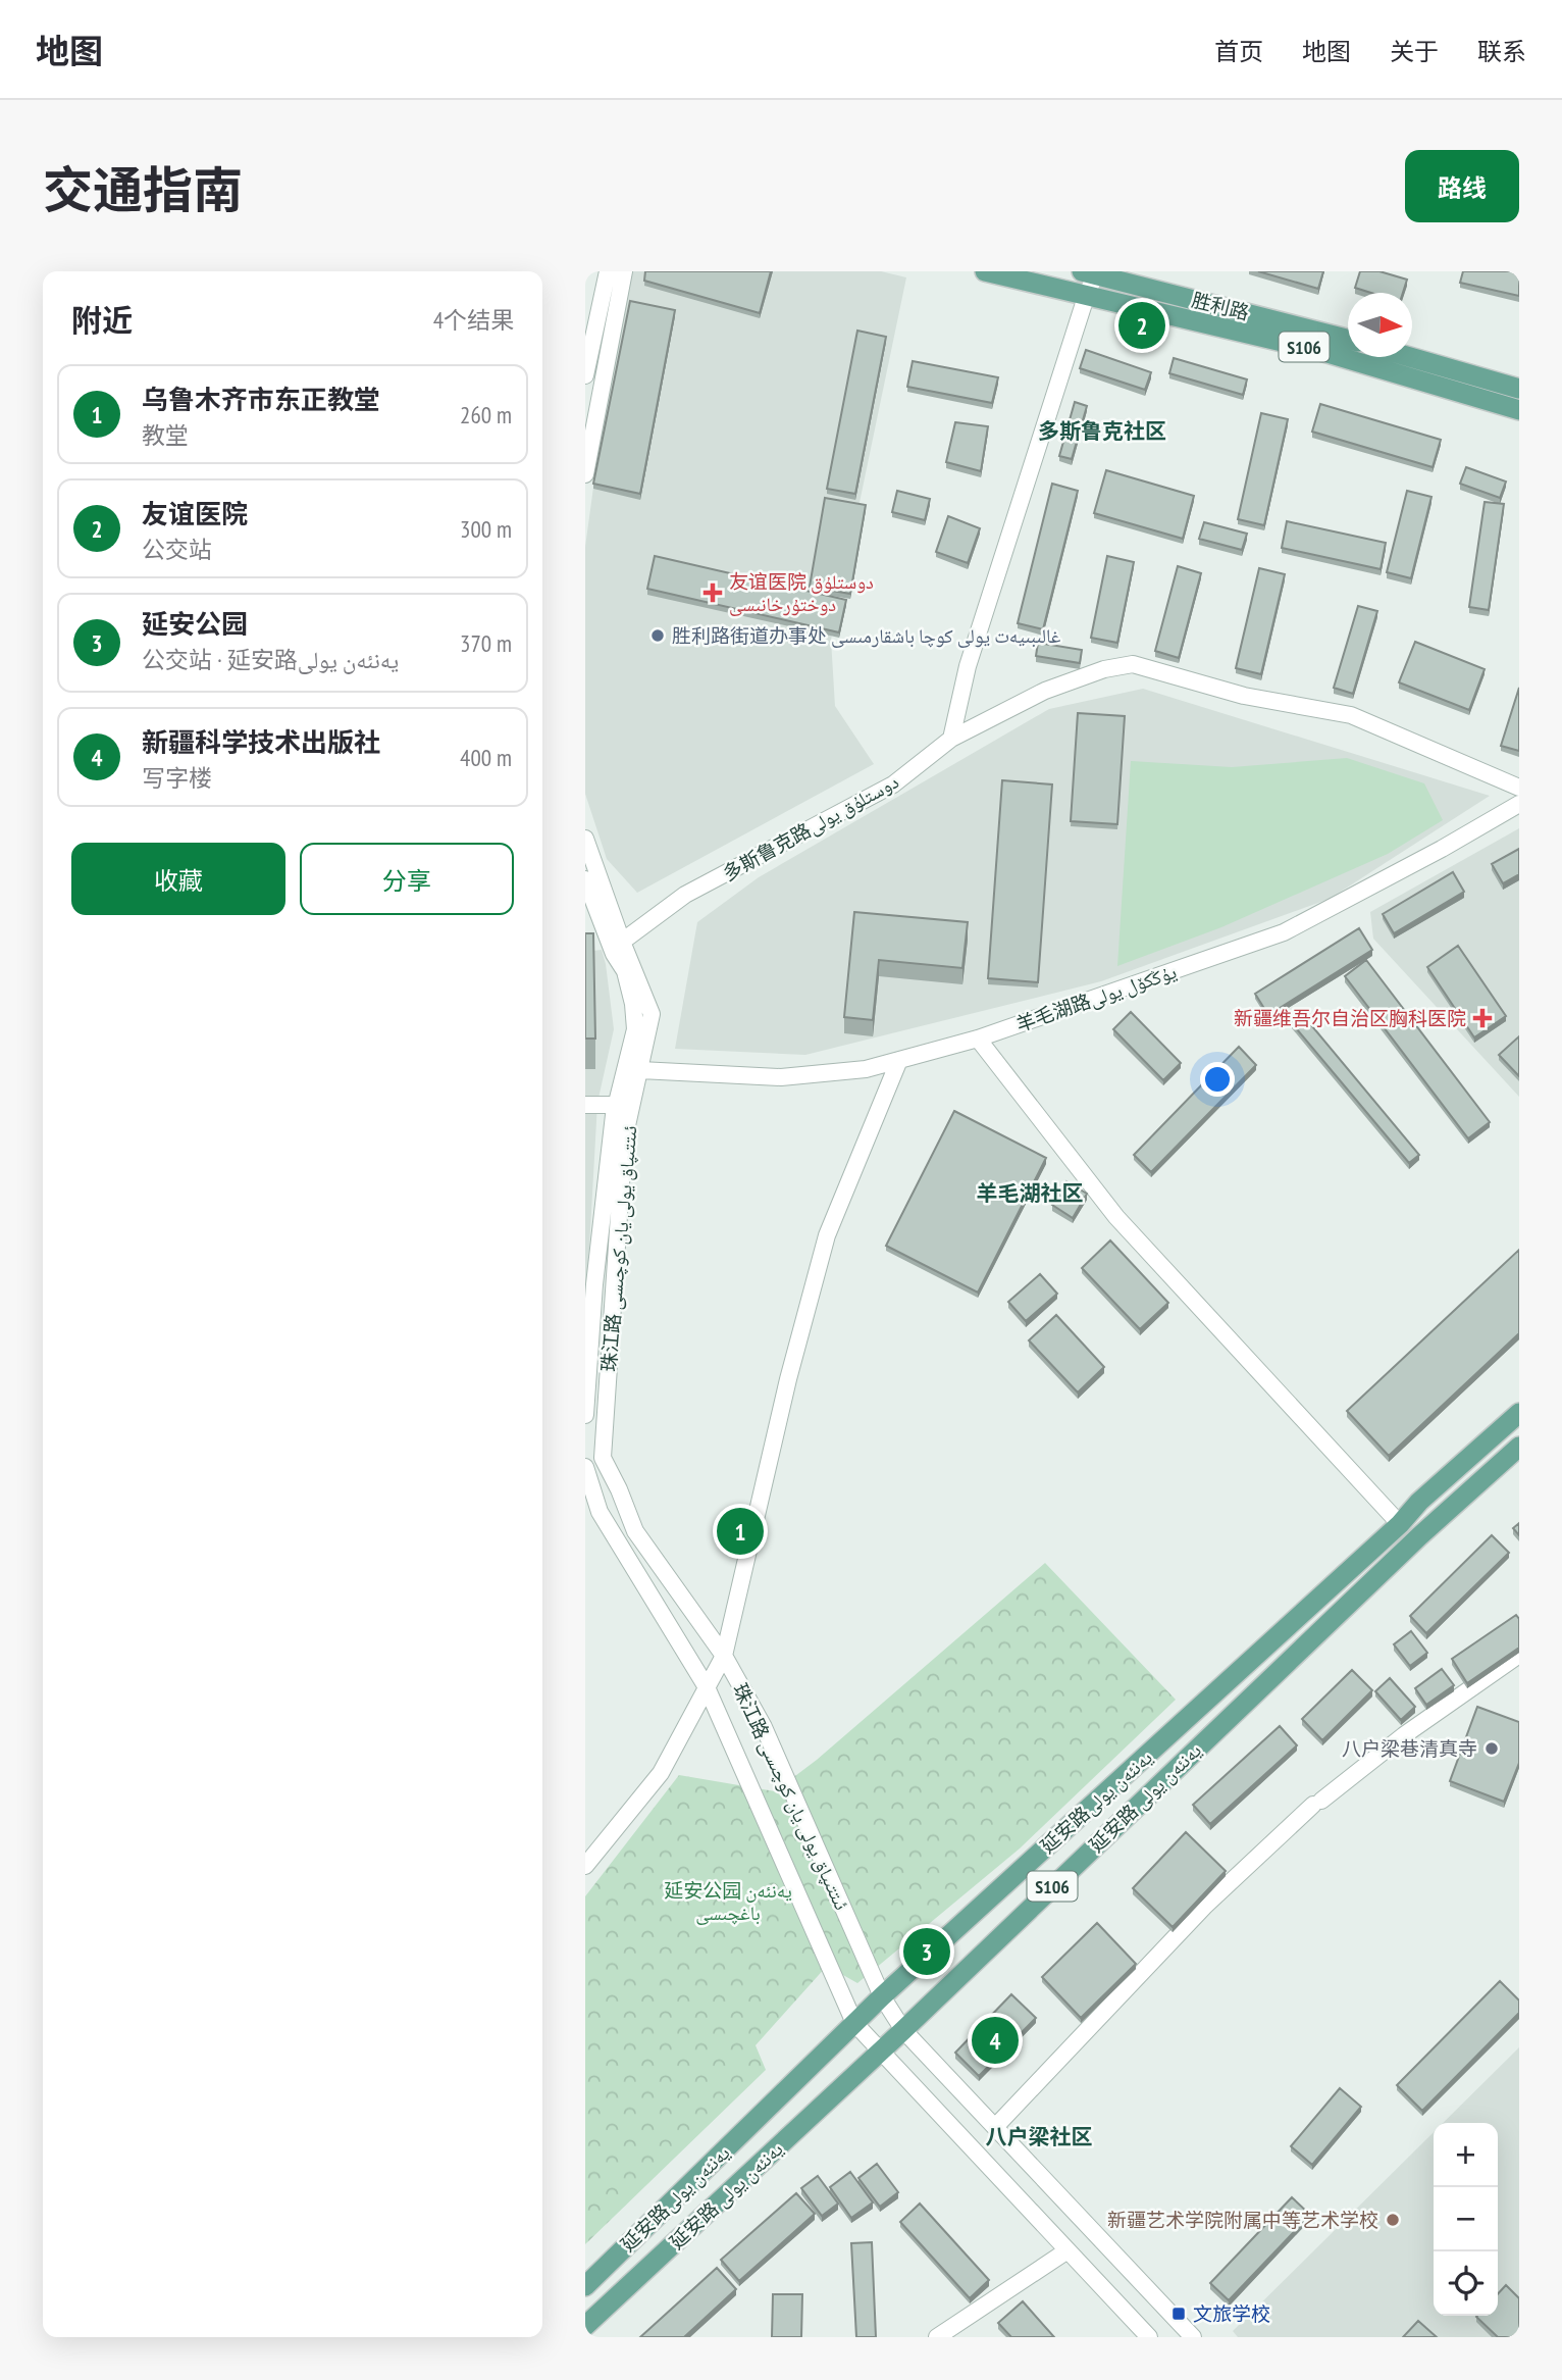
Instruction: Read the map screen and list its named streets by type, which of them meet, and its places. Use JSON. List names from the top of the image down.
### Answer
{
  "streets": {
    "main road": [
      "胜利路",
      "S106",
      "延安路 يەنئەن يولى",
      "延安路يەنئەن يولى"
    ],
    "street": ["多斯鲁克路دوستلۇق يولى", "羊毛湖路يۇڭكۆل يولى", "珠江路 ئىتتىپاق يولى يان كوچىسى"]
  },
  "crossings": [
    ["多斯鲁克路دوستلۇق يولى", "珠江路 ئىتتىپاق يولى يان كوچىسى"],
    ["羊毛湖路يۇڭكۆل يولى", "珠江路 ئىتتىپاق يولى يان كوچىسى"],
    ["珠江路 ئىتتىپاق يولى يان كوچىسى", "延安路 يەنئەن يولى"],
    ["珠江路 ئىتتىپاق يولى يان كوچىسى", "延安路يەنئەن يولى"]
  ],
  "districts": ["多斯鲁克社区", "羊毛湖社区", "八户梁社区"],
  "parks": ["延安公园 يەنئەن باغچىسى"],
  "places": {
    "health": ["友谊医院 دوستلۇق دوختۇرخانىسى", "新疆维吾尔自治区胸科医院"],
    "other": ["胜利路街道办事处 غالىبىيەت يولى كوچا باشقارمىسى", "八户梁巷清真寺", "新疆艺术学院附属中等艺术学校"],
    "transit": ["文旅学校"]
  },
  "north": "right",
  "page": {
    "header": "地图",
    "nav": [
      "首页",
      "地图",
      "关于",
      "联系"
    ],
    "title": "交通指南",
    "buttons": [
      "路线",
      ["收藏", "分享"]
    ],
    "heading": ["附近", "4个结果"],
    "pins": [
      "2",
      "1",
      "3",
      "4"
    ],
    "list": [
      {
        "mark": "1",
        "name": "乌鲁木齐市东正教堂",
        "note": "教堂",
        "value": "260 m"
      },
      {
        "mark": "2",
        "name": "友谊医院",
        "note": "公交站",
        "value": "300 m"
      },
      {
        "mark": "3",
        "name": "延安公园",
        "note": "公交站 · 延安路يەنئەن يولى",
        "value": "370 m"
      },
      {
        "mark": "4",
        "name": "新疆科学技术出版社",
        "note": "写字楼",
        "value": "400 m"
      }
    ],
    "map_buttons": ["+", "−"]
  }
}
